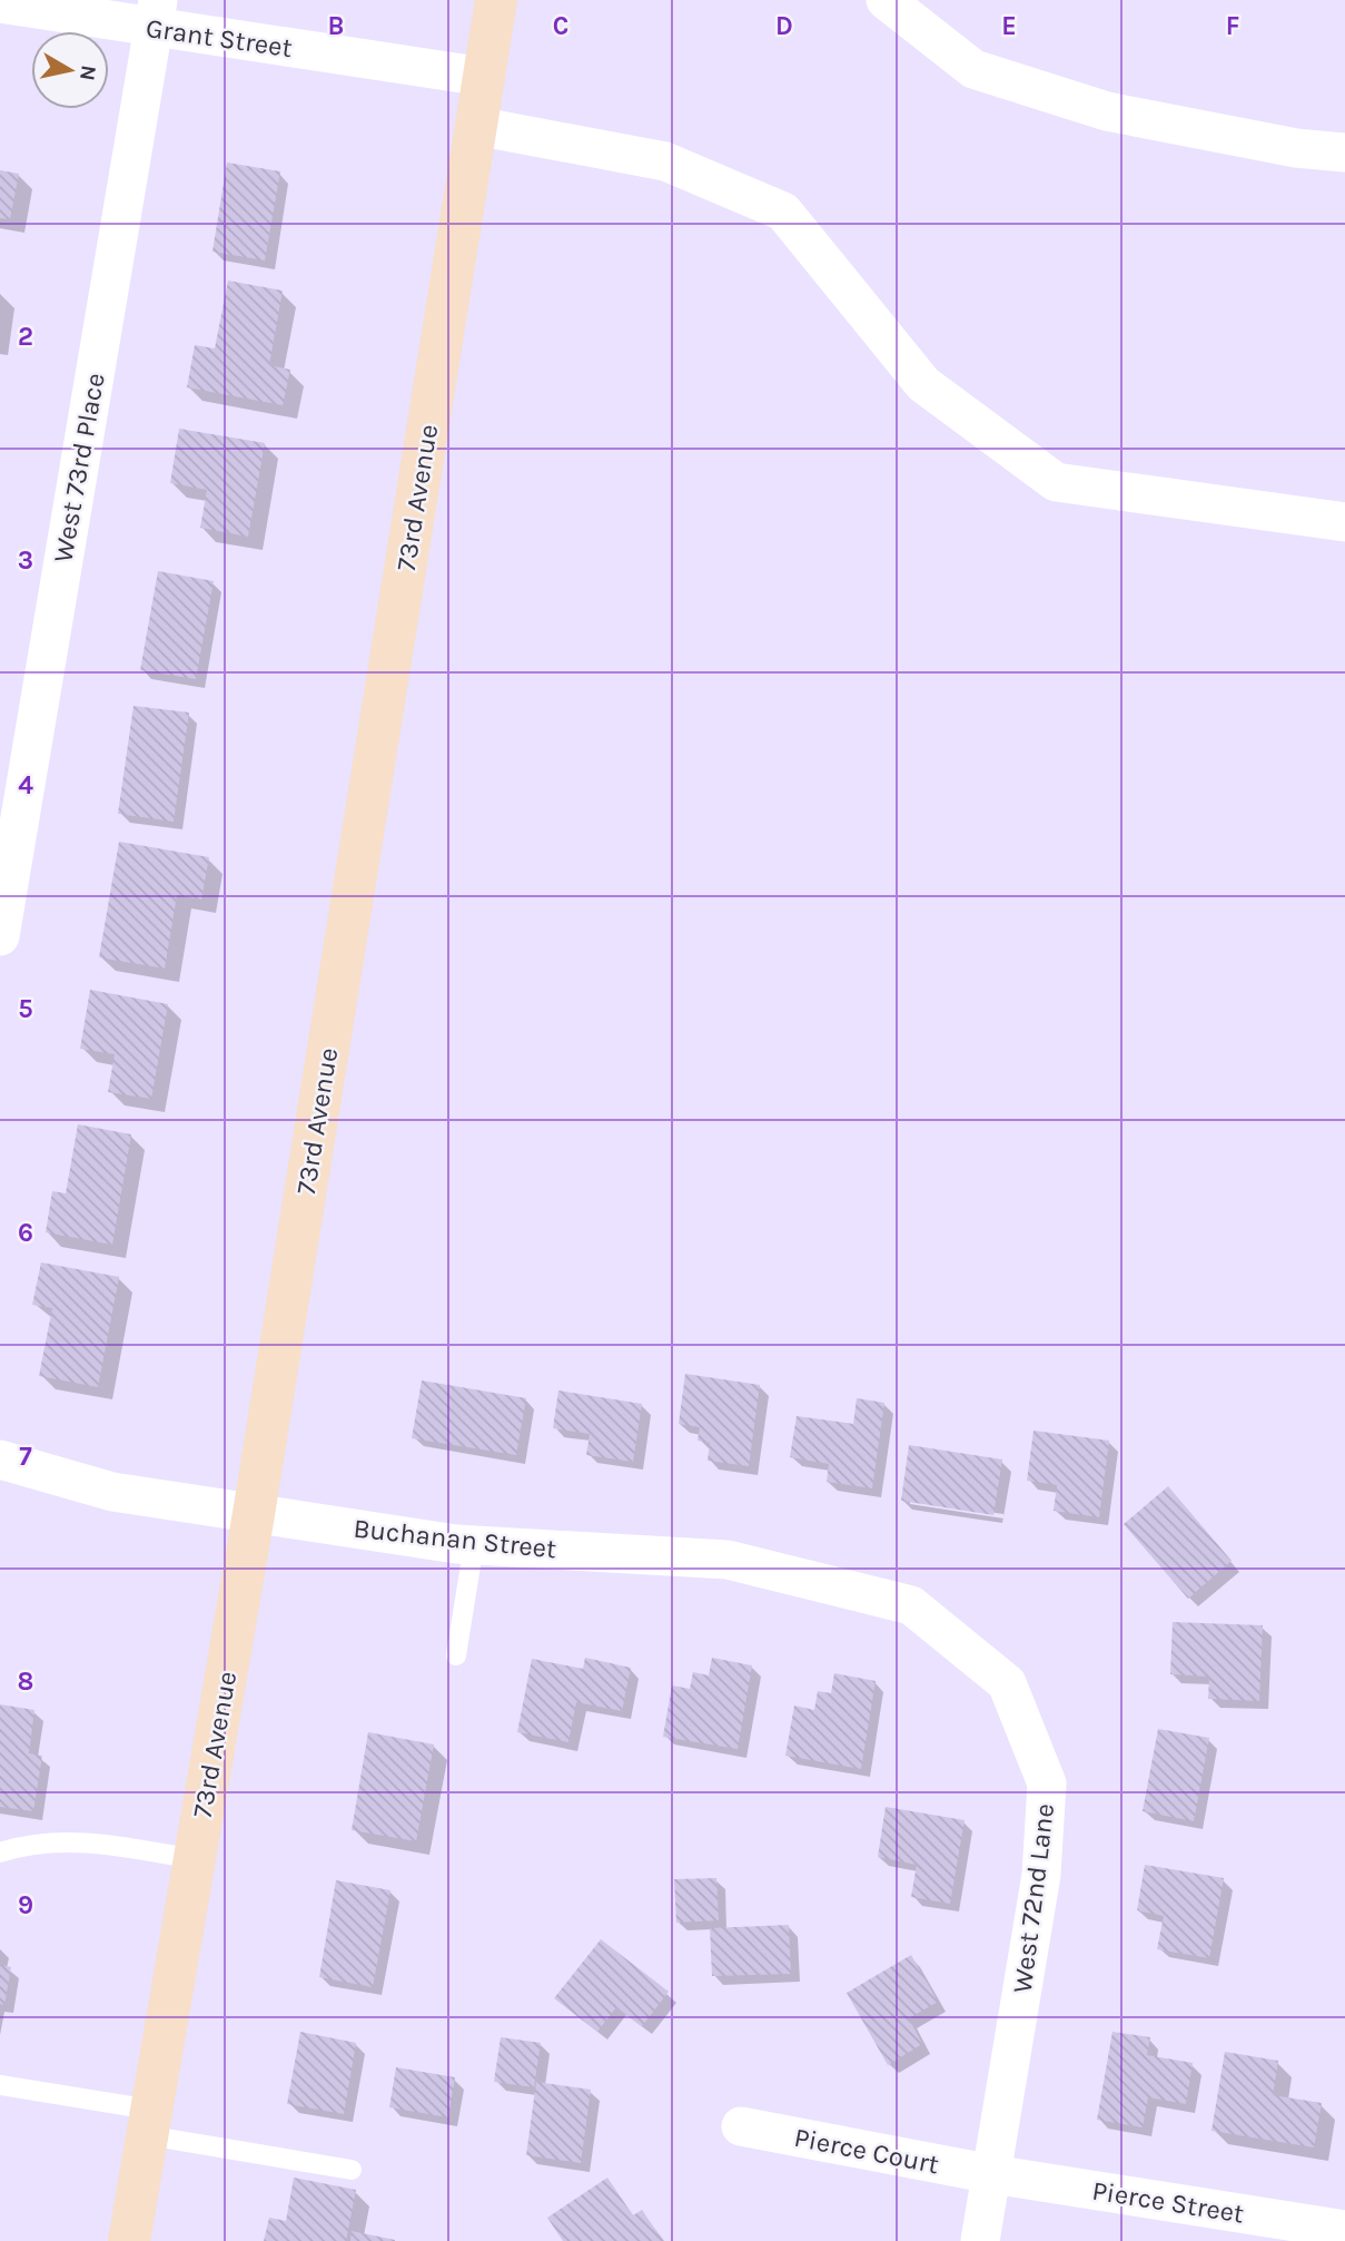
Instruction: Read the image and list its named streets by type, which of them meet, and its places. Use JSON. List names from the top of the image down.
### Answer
{
  "streets": {
    "street": [
      "Grant Street",
      "West 73rd Place",
      "73rd Avenue",
      "Buchanan Street",
      "West 72nd Lane",
      "Pierce Court",
      "Pierce Street"
    ]
  },
  "crossings": [
    ["Grant Street", "West 73rd Place"],
    ["Grant Street", "73rd Avenue"],
    ["73rd Avenue", "Buchanan Street"],
    ["Buchanan Street", "West 72nd Lane"],
    ["West 72nd Lane", "Pierce Court"],
    ["West 72nd Lane", "Pierce Street"],
    ["Pierce Court", "Pierce Street"]
  ],
  "north": "right",
  "grid": {
    "columns": [
      "B",
      "C",
      "D",
      "E",
      "F"
    ],
    "rows": [
      "2",
      "3",
      "4",
      "5",
      "6",
      "7",
      "8",
      "9"
    ]
  }
}
